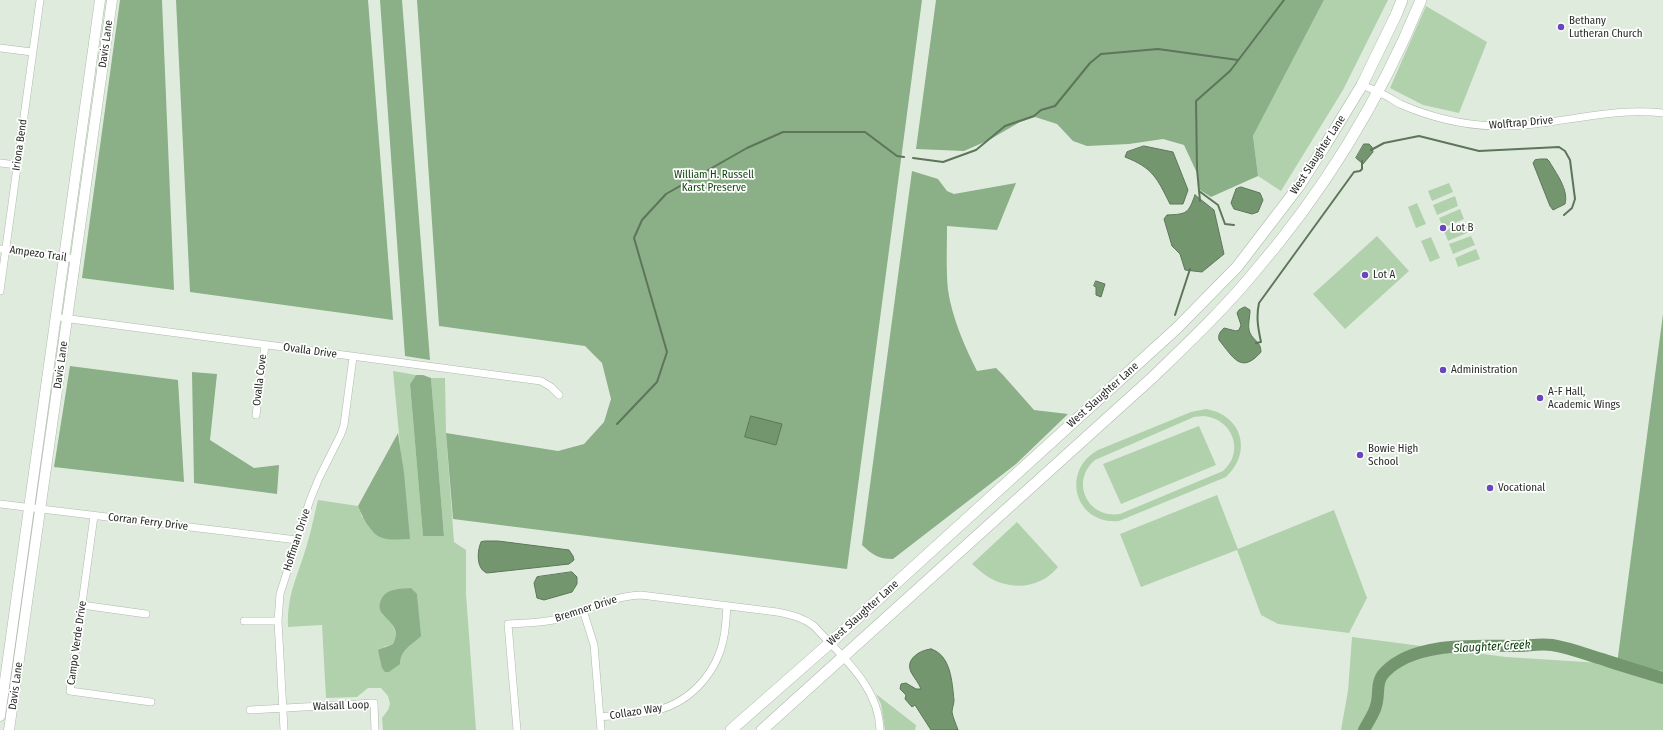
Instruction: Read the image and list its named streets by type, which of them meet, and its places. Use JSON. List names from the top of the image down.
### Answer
{
  "streets": {
    "main road": ["Davis Lane", "West Slaughter Lane"],
    "street": [
      "Wolftrap Drive",
      "Iriona Bend",
      "Ampezo Trail",
      "Ovalla Drive",
      "Ovalla Cove",
      "Corran Ferry Drive",
      "Hoffman Drive",
      "Bremner Drive",
      "Campo Verde Drive",
      "Walsall Loop",
      "Collazo Way"
    ]
  },
  "crossings": [
    ["Davis Lane", "Ampezo Trail"],
    ["Davis Lane", "Ovalla Drive"],
    ["Davis Lane", "Corran Ferry Drive"],
    ["Wolftrap Drive", "West Slaughter Lane"],
    ["Iriona Bend", "Ampezo Trail"],
    ["West Slaughter Lane", "Bremner Drive"],
    ["Ovalla Drive", "Ovalla Cove"],
    ["Ovalla Drive", "Hoffman Drive"],
    ["Corran Ferry Drive", "Hoffman Drive"],
    ["Corran Ferry Drive", "Campo Verde Drive"],
    ["Hoffman Drive", "Walsall Loop"],
    ["Bremner Drive", "Collazo Way"]
  ],
  "water": ["Slaughter Creek"],
  "parks": ["William H. Russell Karst Preserve"],
  "places": [
    "Bethany Lutheran Church",
    "Lot B",
    "Lot A",
    "Administration",
    "A-F Hall, Academic Wings",
    "Bowie High School",
    "Vocational"
  ]
}
